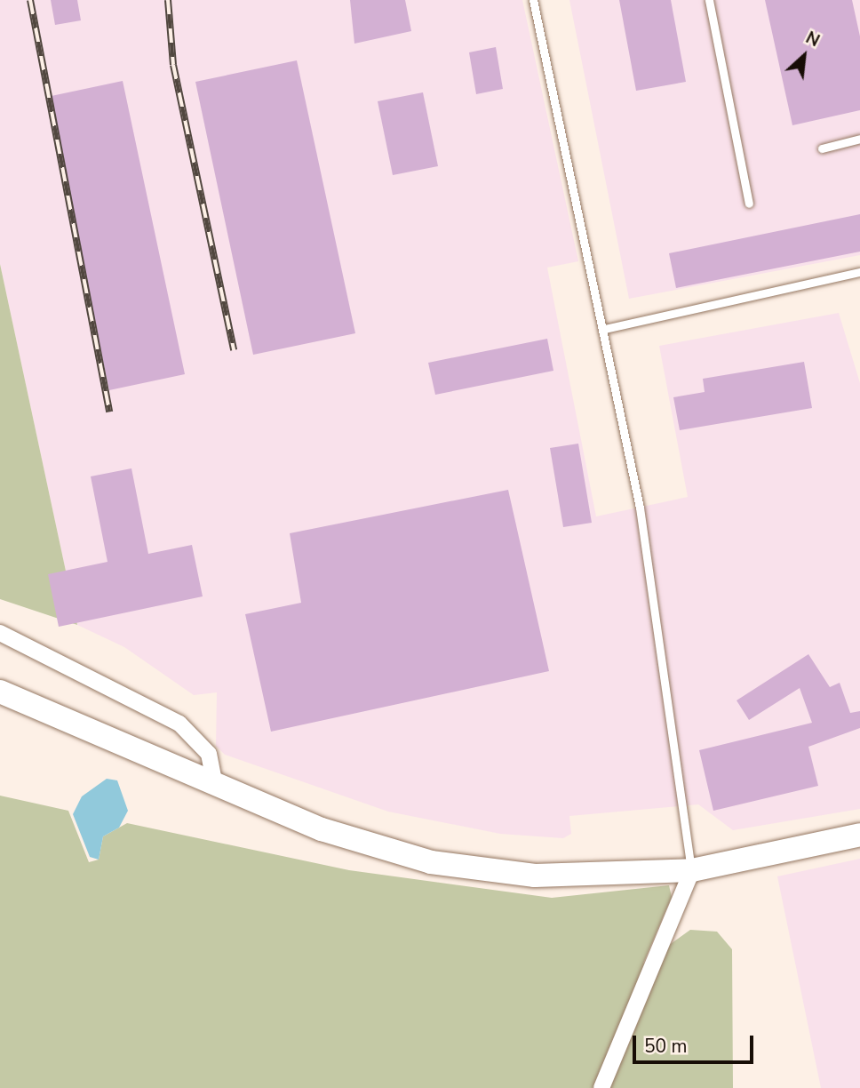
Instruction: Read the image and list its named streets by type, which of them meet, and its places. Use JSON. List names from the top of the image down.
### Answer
{
  "scale_bar": "50 m",
  "north": "top right"
}
